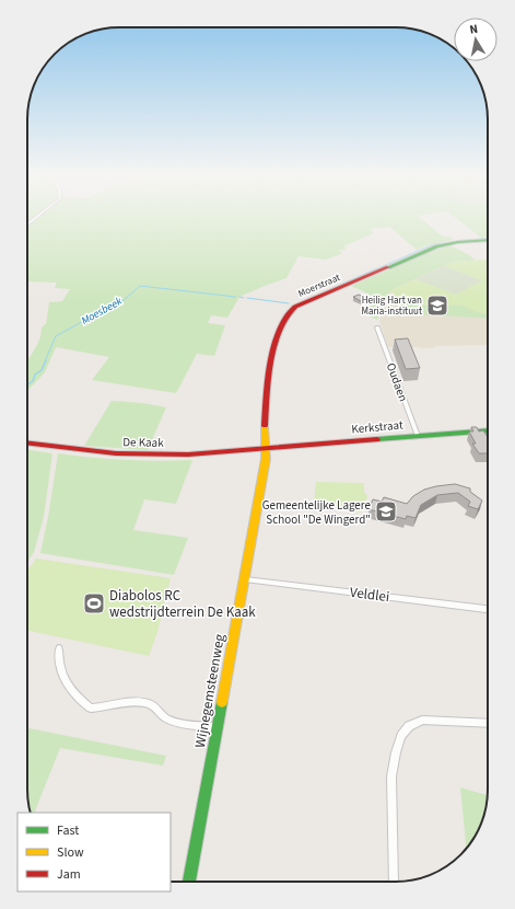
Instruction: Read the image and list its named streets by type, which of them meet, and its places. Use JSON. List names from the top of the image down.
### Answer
{
  "streets": {
    "street": [
      "Moerstraat",
      "Oudaen",
      "Kerkstraat",
      "De Kaak",
      "Veldlei",
      "Wijnegemsteenweg"
    ]
  },
  "crossings": [
    ["Moerstraat", "Kerkstraat"],
    ["Moerstraat", "De Kaak"],
    ["Moerstraat", "Wijnegemsteenweg"],
    ["Oudaen", "Kerkstraat"],
    ["Kerkstraat", "De Kaak"],
    ["Kerkstraat", "Wijnegemsteenweg"],
    ["De Kaak", "Wijnegemsteenweg"],
    ["Veldlei", "Wijnegemsteenweg"]
  ],
  "water": ["Moesbeek"],
  "places": {
    "school or university": ["Heilig Hart van Maria-instituut", "Gemeentelijke Lagere School \"De Wingerd\""],
    "sports": ["Diabolos RC wedstrijdterrein De Kaak"]
  },
  "legend": ["Fast", "Slow", "Jam"],
  "north": "top"
}
